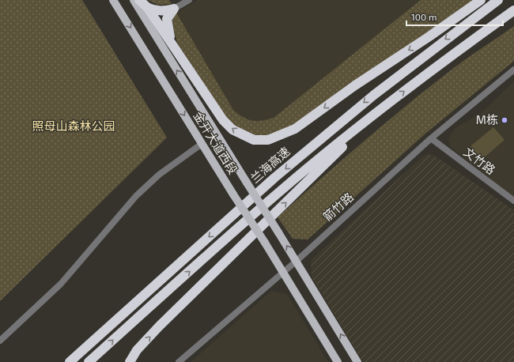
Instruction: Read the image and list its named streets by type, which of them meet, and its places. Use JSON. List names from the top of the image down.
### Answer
{
  "streets": {
    "highway": ["兰海高速"],
    "main road": ["金开大道西段"],
    "street": ["文竹路", "箭竹路"]
  },
  "crossings": [
    ["金开大道西段", "箭竹路"],
    ["文竹路", "箭竹路"]
  ],
  "parks": ["照母山森林公园"],
  "places": ["M栋"],
  "scale_bar": "100 m"
}
